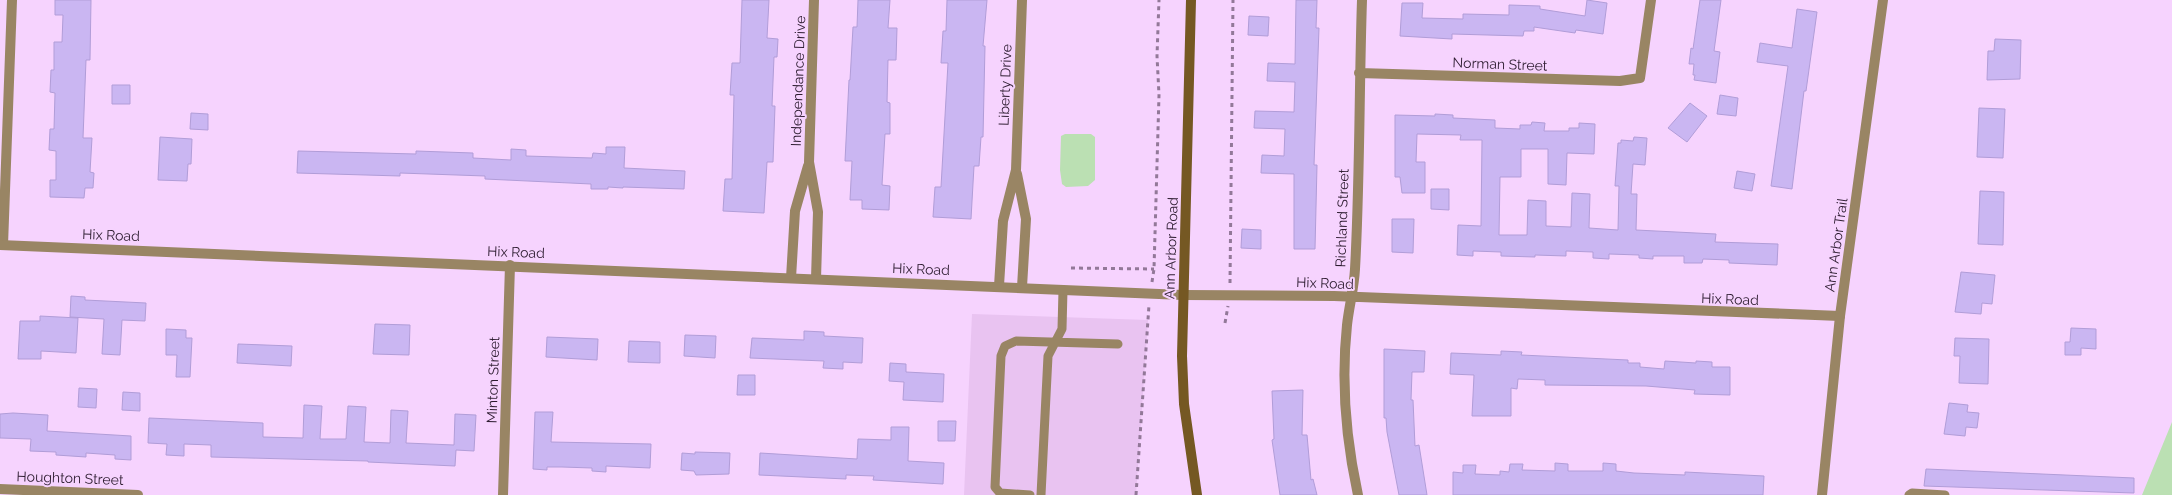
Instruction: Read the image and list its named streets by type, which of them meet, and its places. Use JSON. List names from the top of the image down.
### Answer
{
  "streets": {
    "main road": ["Ann Arbor Road"],
    "street": [
      "Norman Street",
      "Independance Drive",
      "Liberty Drive",
      "Richland Street",
      "Hix Road",
      "Ann Arbor Trail",
      "Minton Street",
      "Houghton Street"
    ]
  },
  "crossings": [
    ["Norman Street", "Richland Street"],
    ["Richland Street", "Hix Road"],
    ["Hix Road", "Ann Arbor Trail"],
    ["Hix Road", "Ann Arbor Road"],
    ["Hix Road", "Minton Street"]
  ]
}
